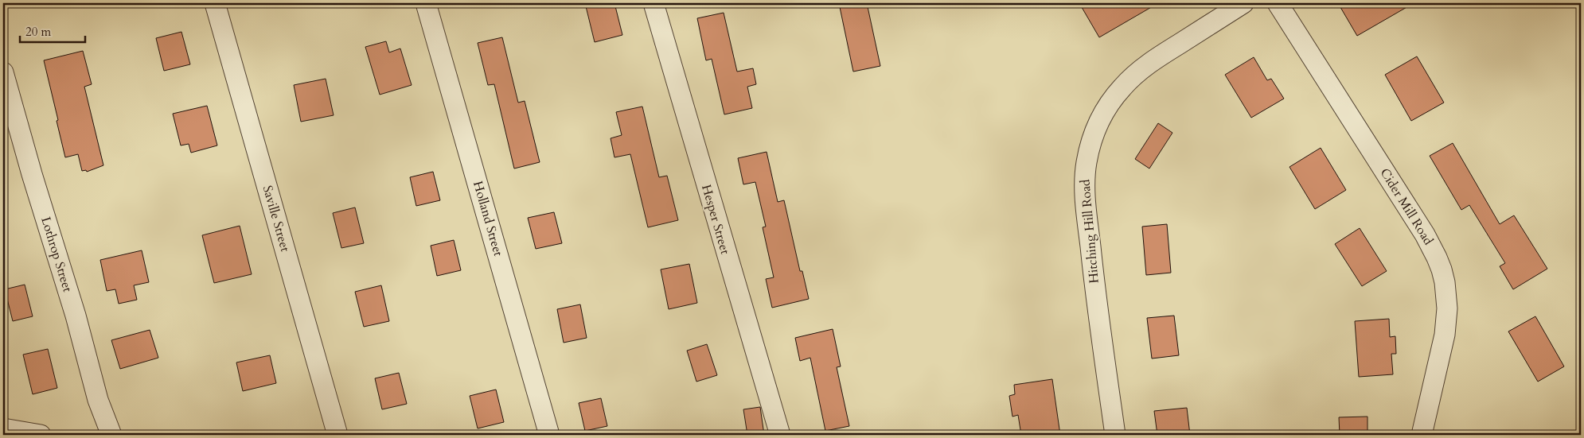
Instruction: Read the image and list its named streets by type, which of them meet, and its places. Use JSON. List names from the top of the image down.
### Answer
{
  "streets": {
    "street": [
      "Cider Mill Road",
      "Saville Street",
      "Holland Street",
      "Hesper Street",
      "Hitching Hill Road",
      "Lothrop Street"
    ]
  },
  "scale_bar": "20 m"
}
